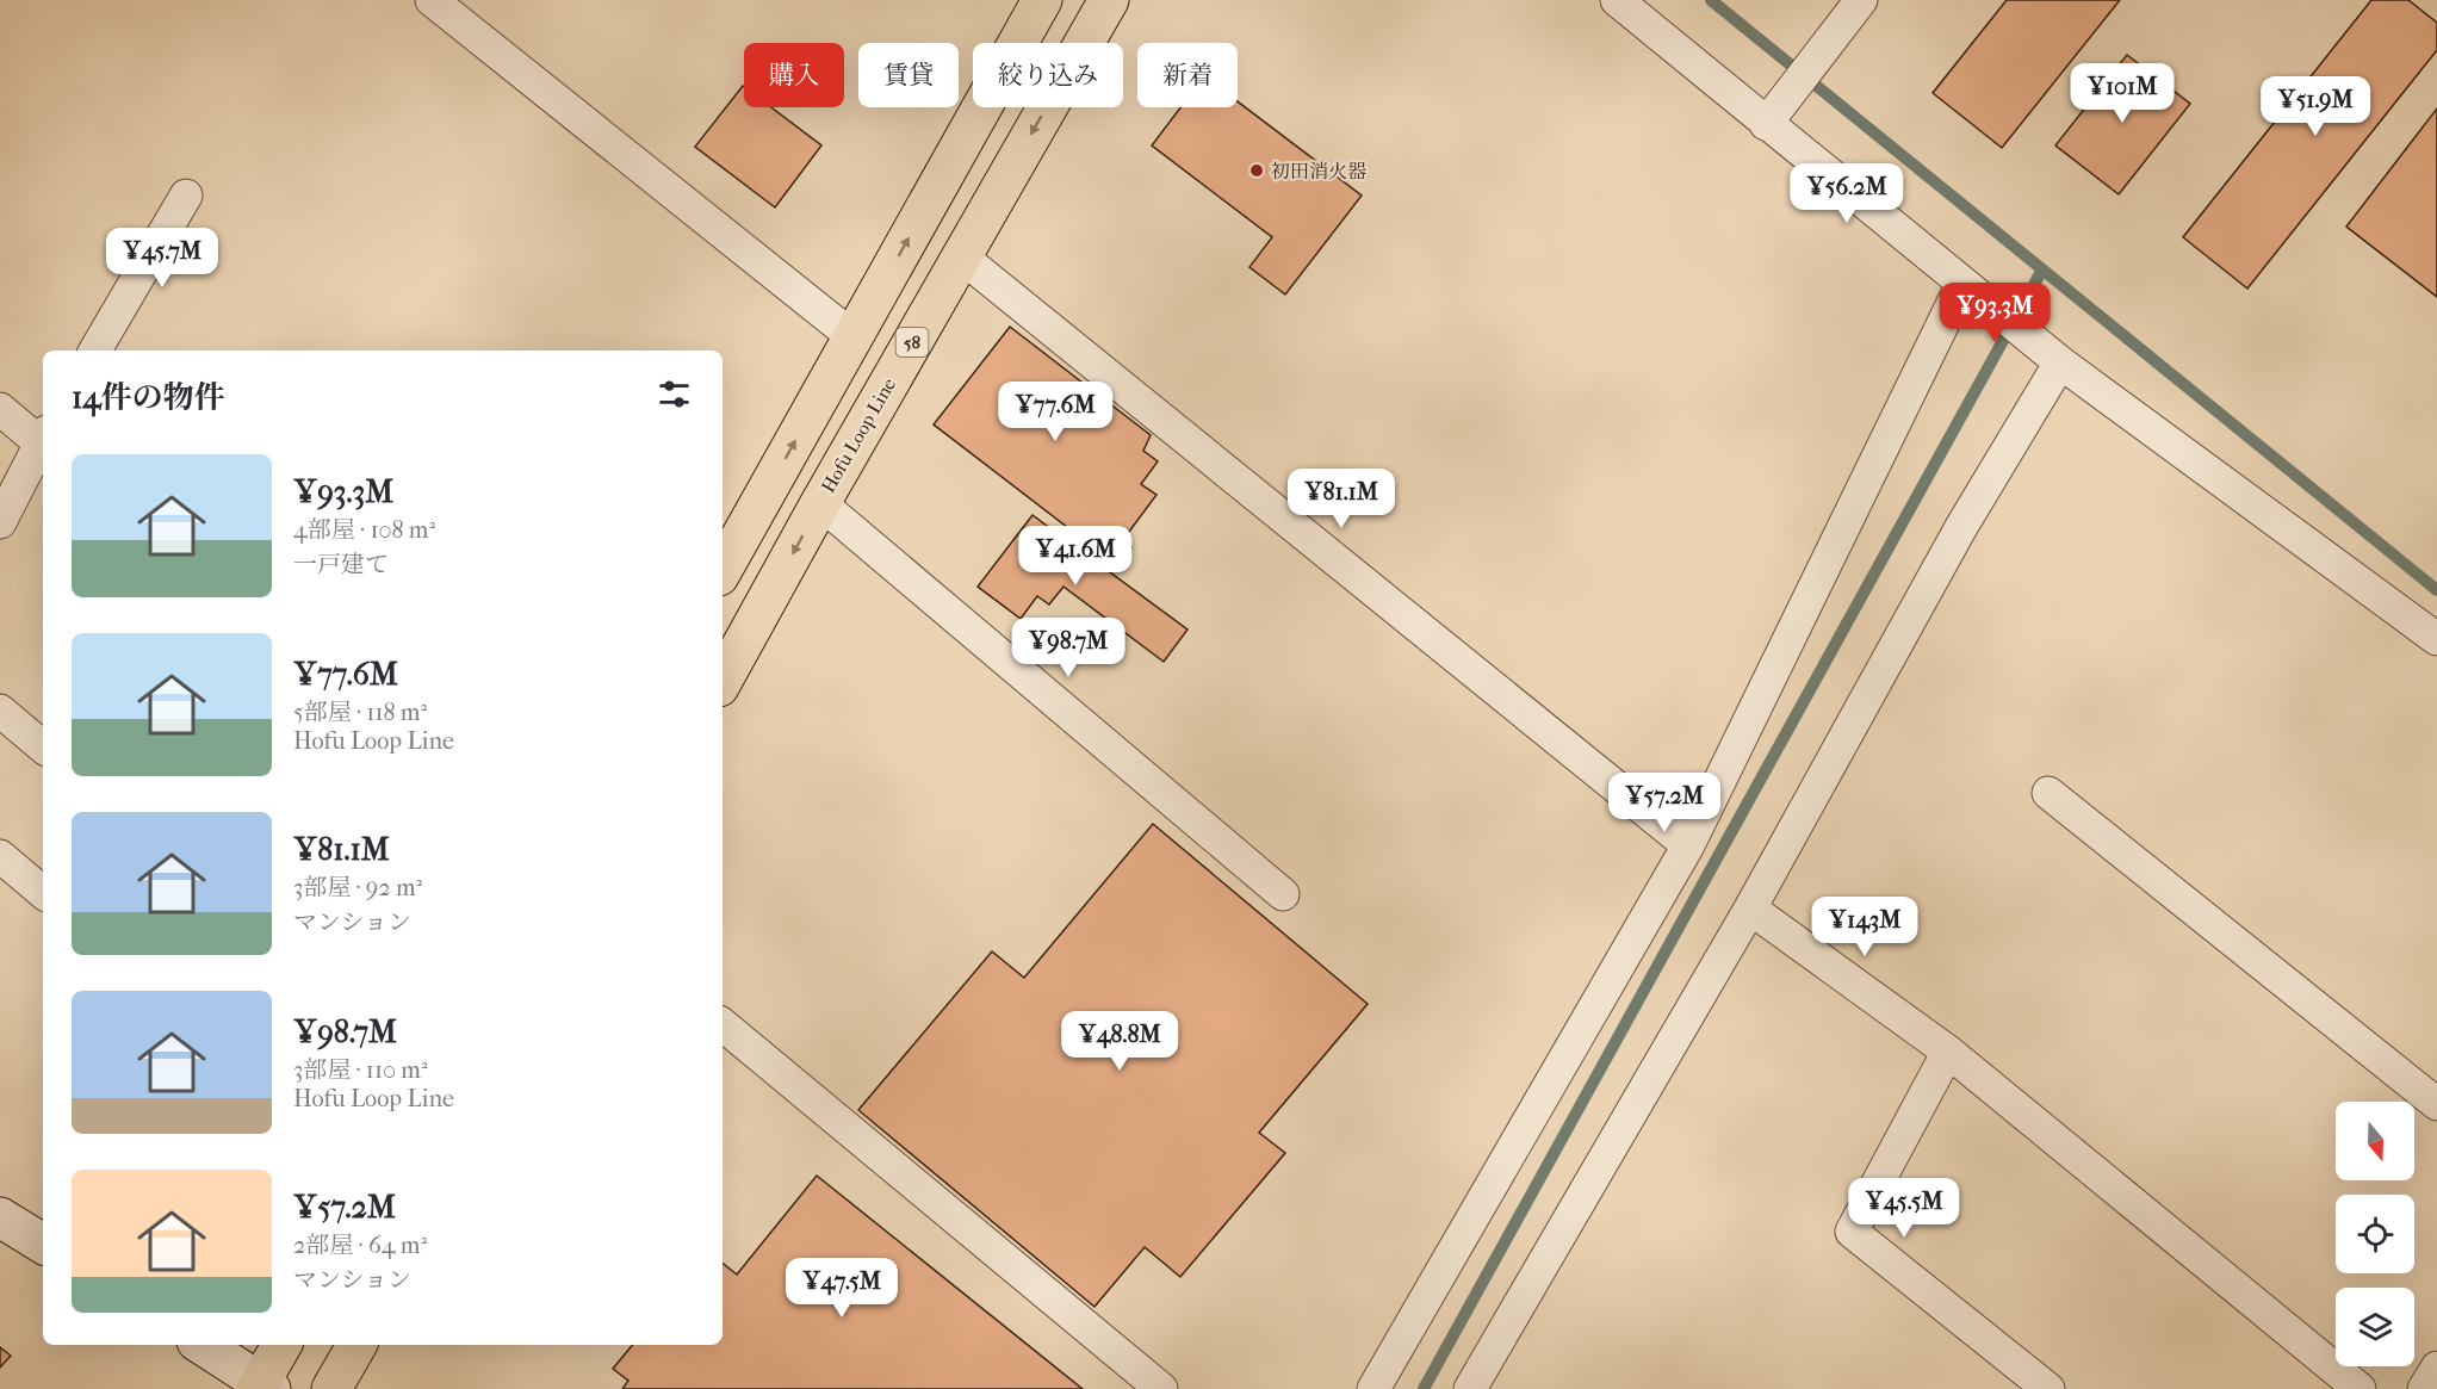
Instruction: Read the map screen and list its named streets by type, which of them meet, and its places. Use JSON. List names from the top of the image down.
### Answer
{
  "streets": {
    "main road": ["58", "Hofu Loop Line"]
  },
  "places": ["初田消火器"],
  "north": "bottom",
  "page": {
    "chip": [
      "購入",
      "賃貸",
      "絞り込み",
      "新着"
    ],
    "price": [
      "¥101M",
      "¥51.9M",
      "¥56.2M",
      "¥45.7M",
      "¥93.3M",
      "¥77.6M",
      "¥81.1M",
      "¥41.6M",
      "¥98.7M",
      "¥57.2M",
      "¥143M",
      "¥48.8M",
      "¥45.5M",
      "¥47.5M"
    ],
    "heading": "14件の物件",
    "list": [
      {
        "name": "¥93.3M",
        "note": "4部屋 · 108 m² · 一戸建て"
      },
      {
        "name": "¥77.6M",
        "note": "5部屋 · 118 m² · Hofu Loop Line"
      },
      {
        "name": "¥81.1M",
        "note": "3部屋 · 92 m² · マンション"
      },
      {
        "name": "¥98.7M",
        "note": "3部屋 · 110 m² · Hofu Loop Line"
      },
      {
        "name": "¥57.2M",
        "note": "2部屋 · 64 m² · マンション"
      }
    ]
  }
}
